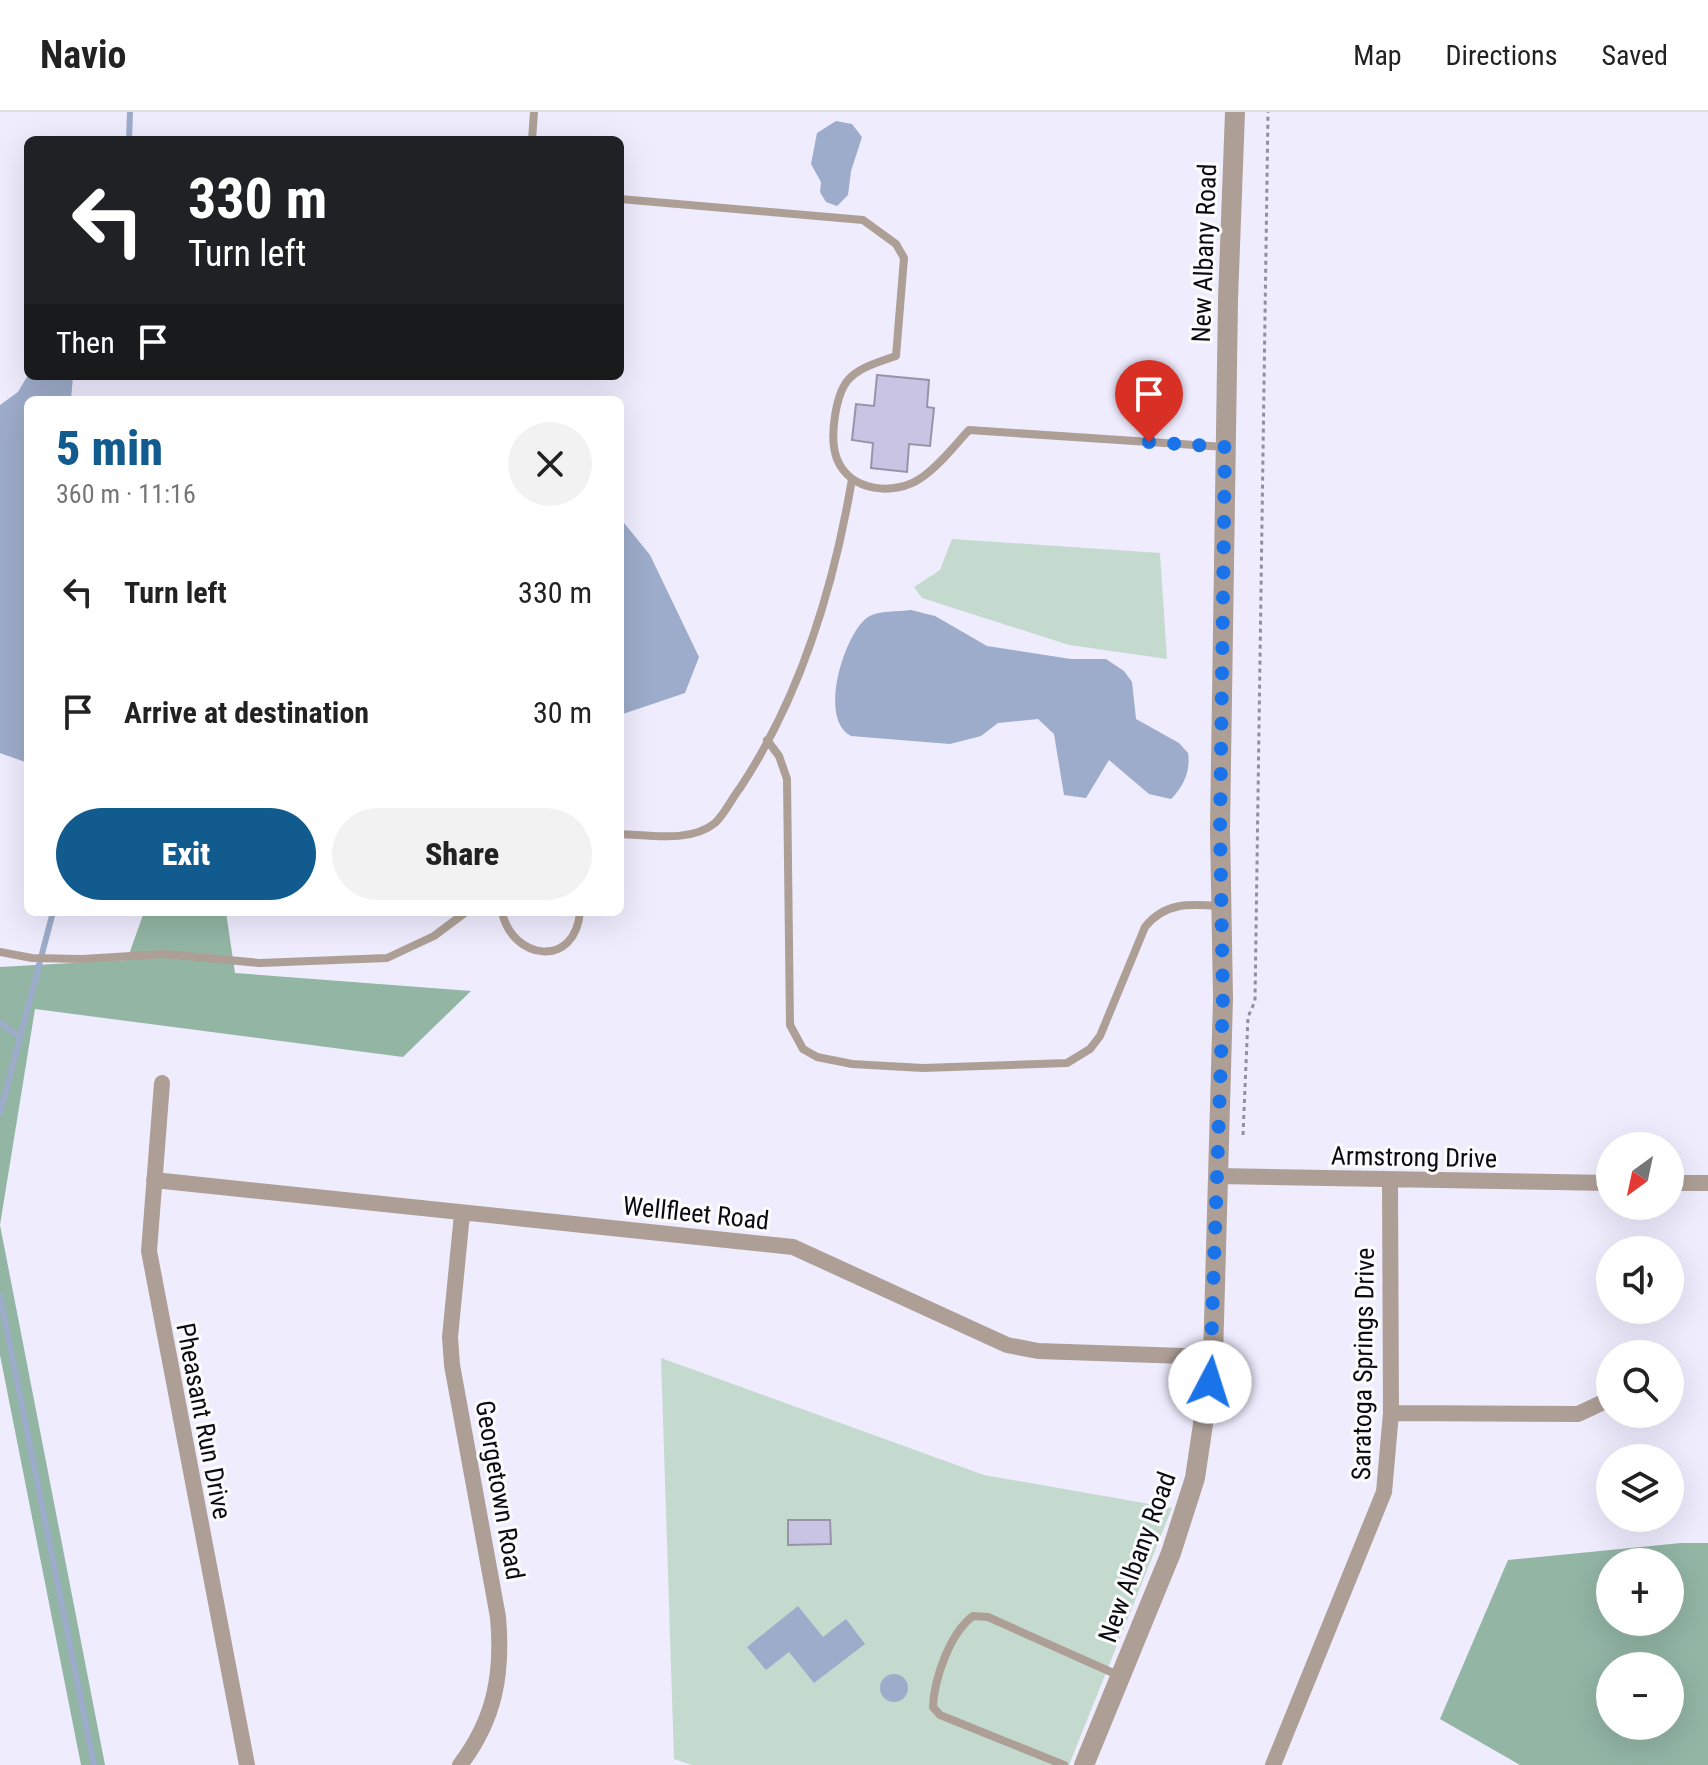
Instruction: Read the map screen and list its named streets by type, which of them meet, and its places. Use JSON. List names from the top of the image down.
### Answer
{
  "streets": {
    "street": [
      "New Albany Road",
      "Armstrong Drive",
      "Wellfleet Road",
      "Saratoga Springs Drive",
      "Pheasant Run Drive",
      "Georgetown Road"
    ]
  },
  "crossings": [
    ["New Albany Road", "Armstrong Drive"],
    ["New Albany Road", "Wellfleet Road"],
    ["Armstrong Drive", "Saratoga Springs Drive"],
    ["Wellfleet Road", "Pheasant Run Drive"],
    ["Wellfleet Road", "Georgetown Road"]
  ],
  "north": "bottom left",
  "page": {
    "header": "Navio",
    "nav": ["Map", "Directions", "Saved"],
    "turn": ["330 m", "Turn left"],
    "then": "Then",
    "heading": ["5 min", "360 m · 11:16"],
    "list": [
      {
        "name": "Turn left",
        "value": "330 m"
      },
      {
        "name": "Arrive at destination",
        "value": "30 m"
      }
    ],
    "buttons": ["Exit", "Share"],
    "map_buttons": ["+", "−"]
  }
}
